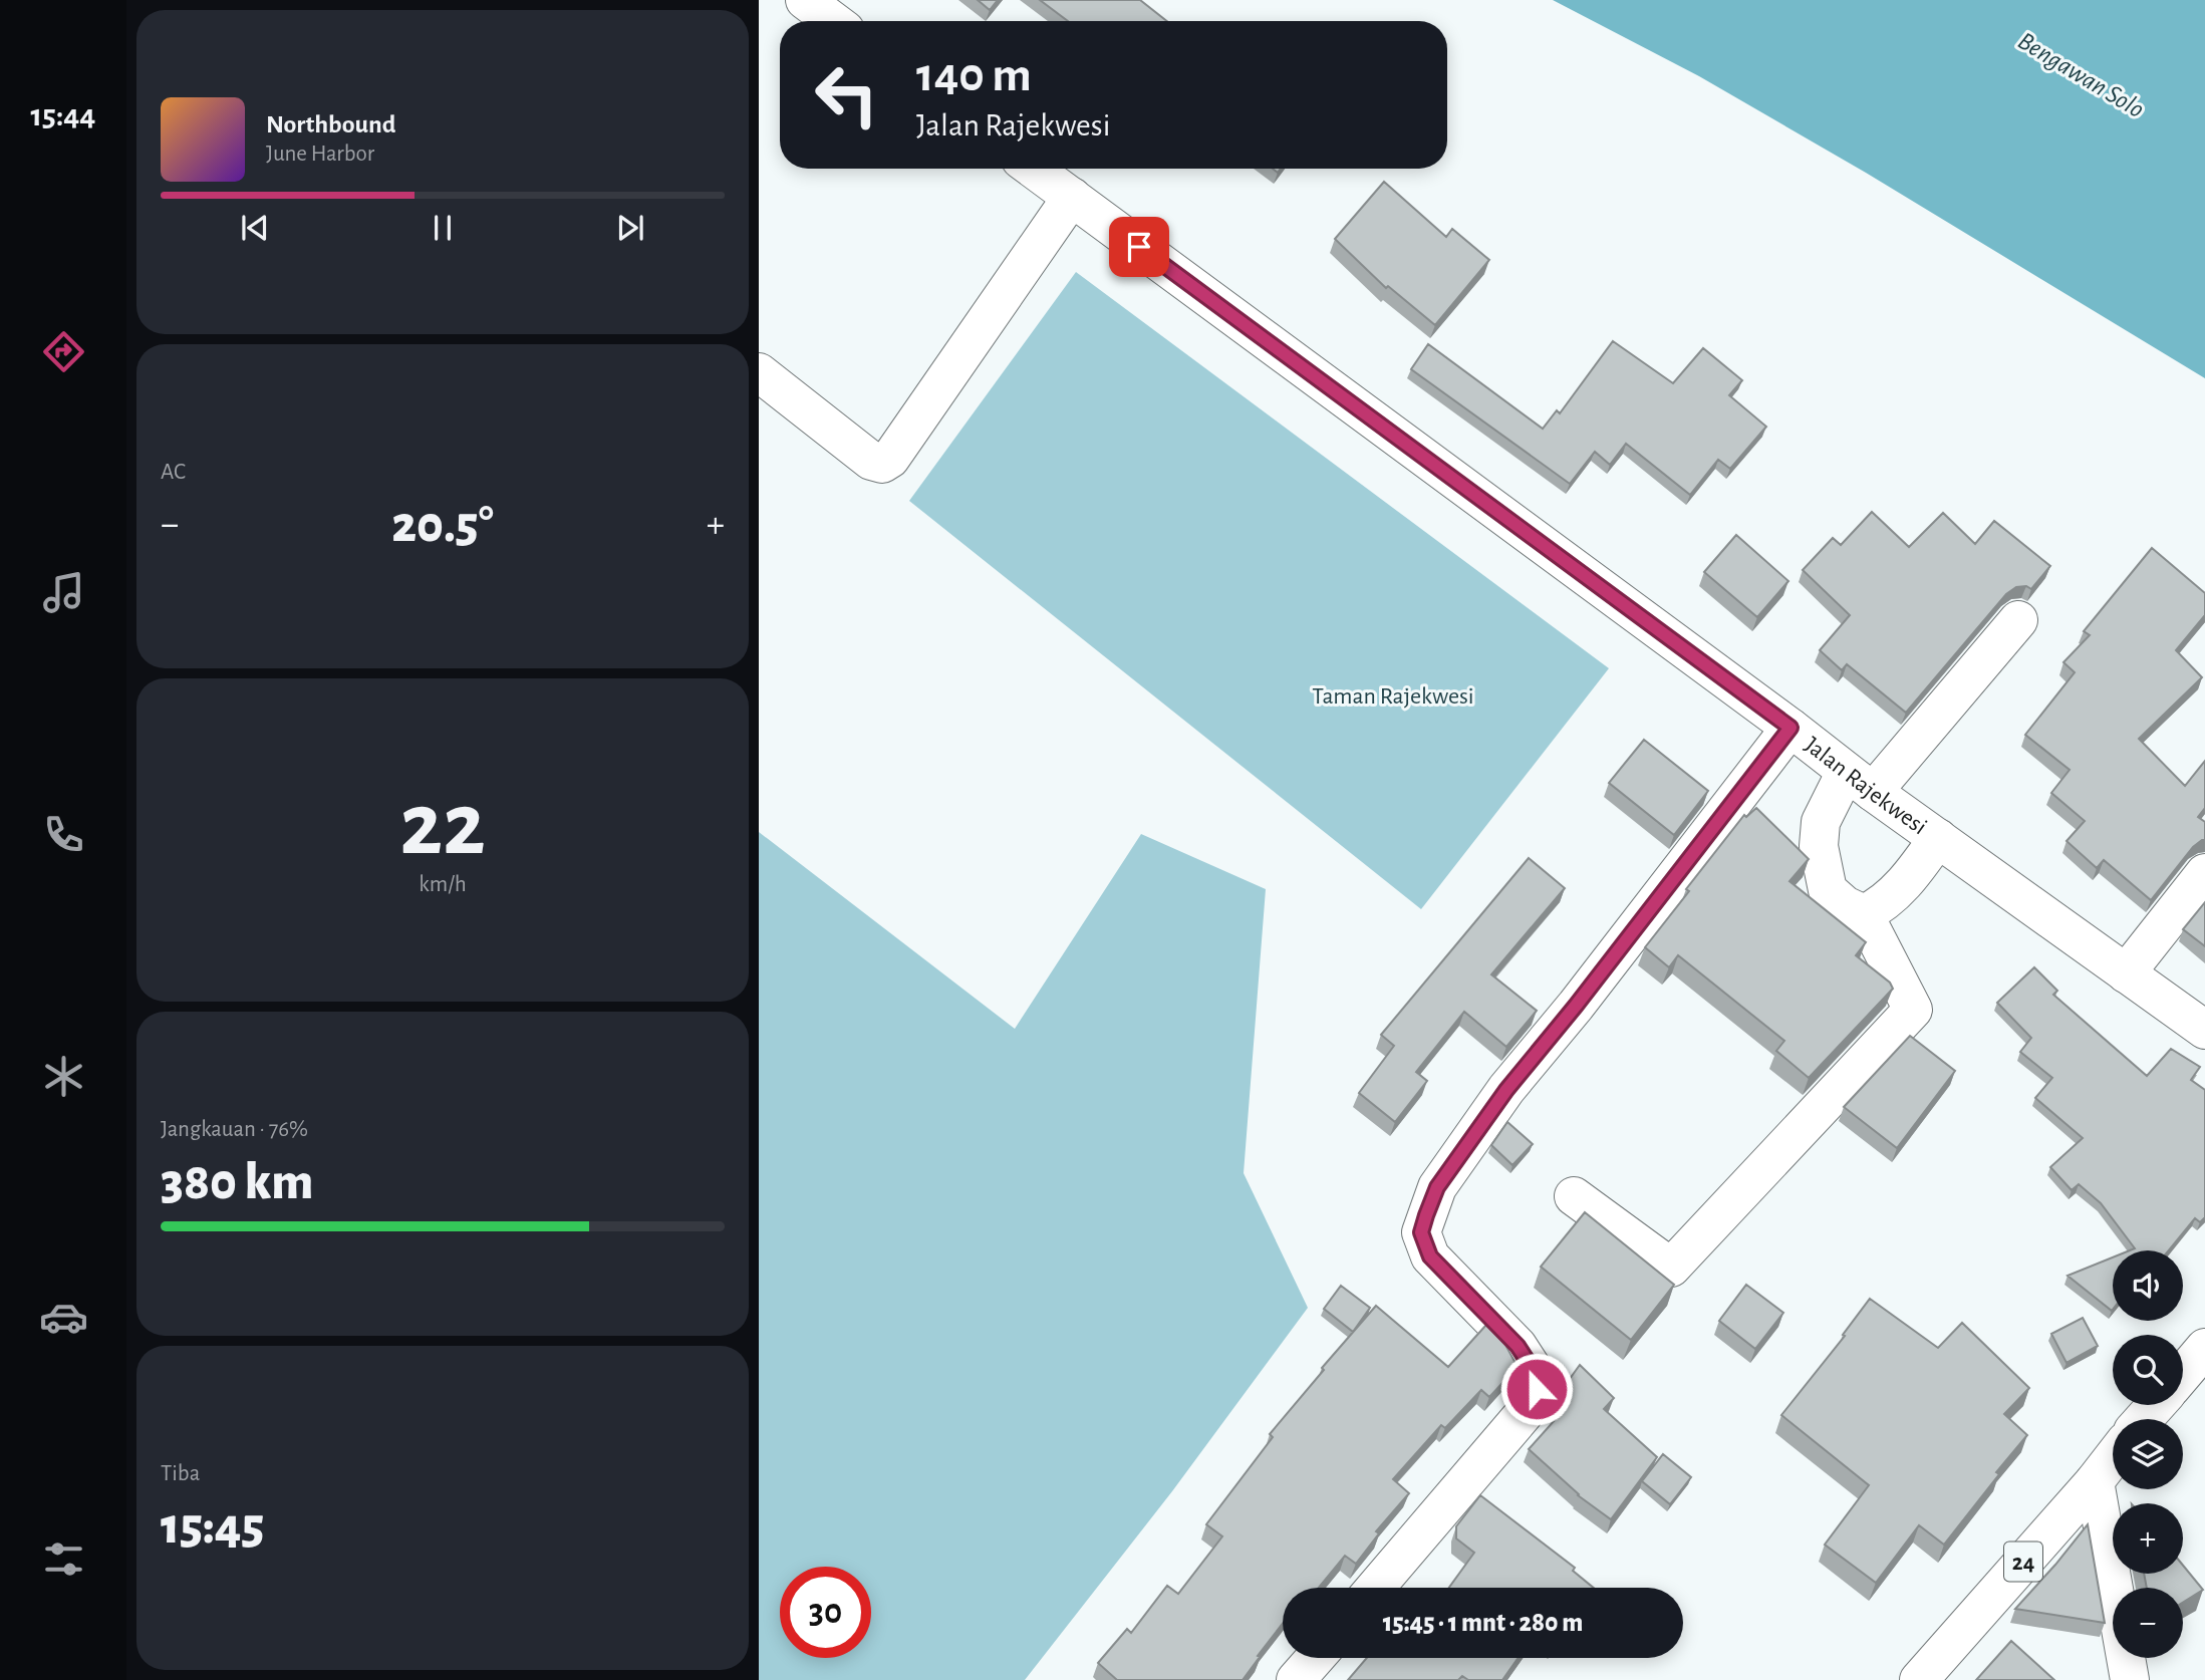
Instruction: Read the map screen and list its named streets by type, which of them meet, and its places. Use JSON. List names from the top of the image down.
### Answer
{
  "streets": {
    "main road": ["Jalan Rajekwesi", "24"]
  },
  "water": ["Bengawan Solo"],
  "parks": ["Taman Rajekwesi"],
  "page": {
    "tabs": "15:44",
    "turn": ["140 m", "Jalan Rajekwesi"],
    "song": ["Northbound", "June Harbor"],
    "tile": [
      "AC",
      ["22", "km/h"],
      ["Jangkauan · 76%", "380 km"],
      ["Tiba", "15:45"]
    ],
    "heat": ["−", "20.5°", "+"],
    "map_buttons": ["+", "−"],
    "limit": "30",
    "trip": "15:45 · 1 mnt · 280 m"
  }
}
